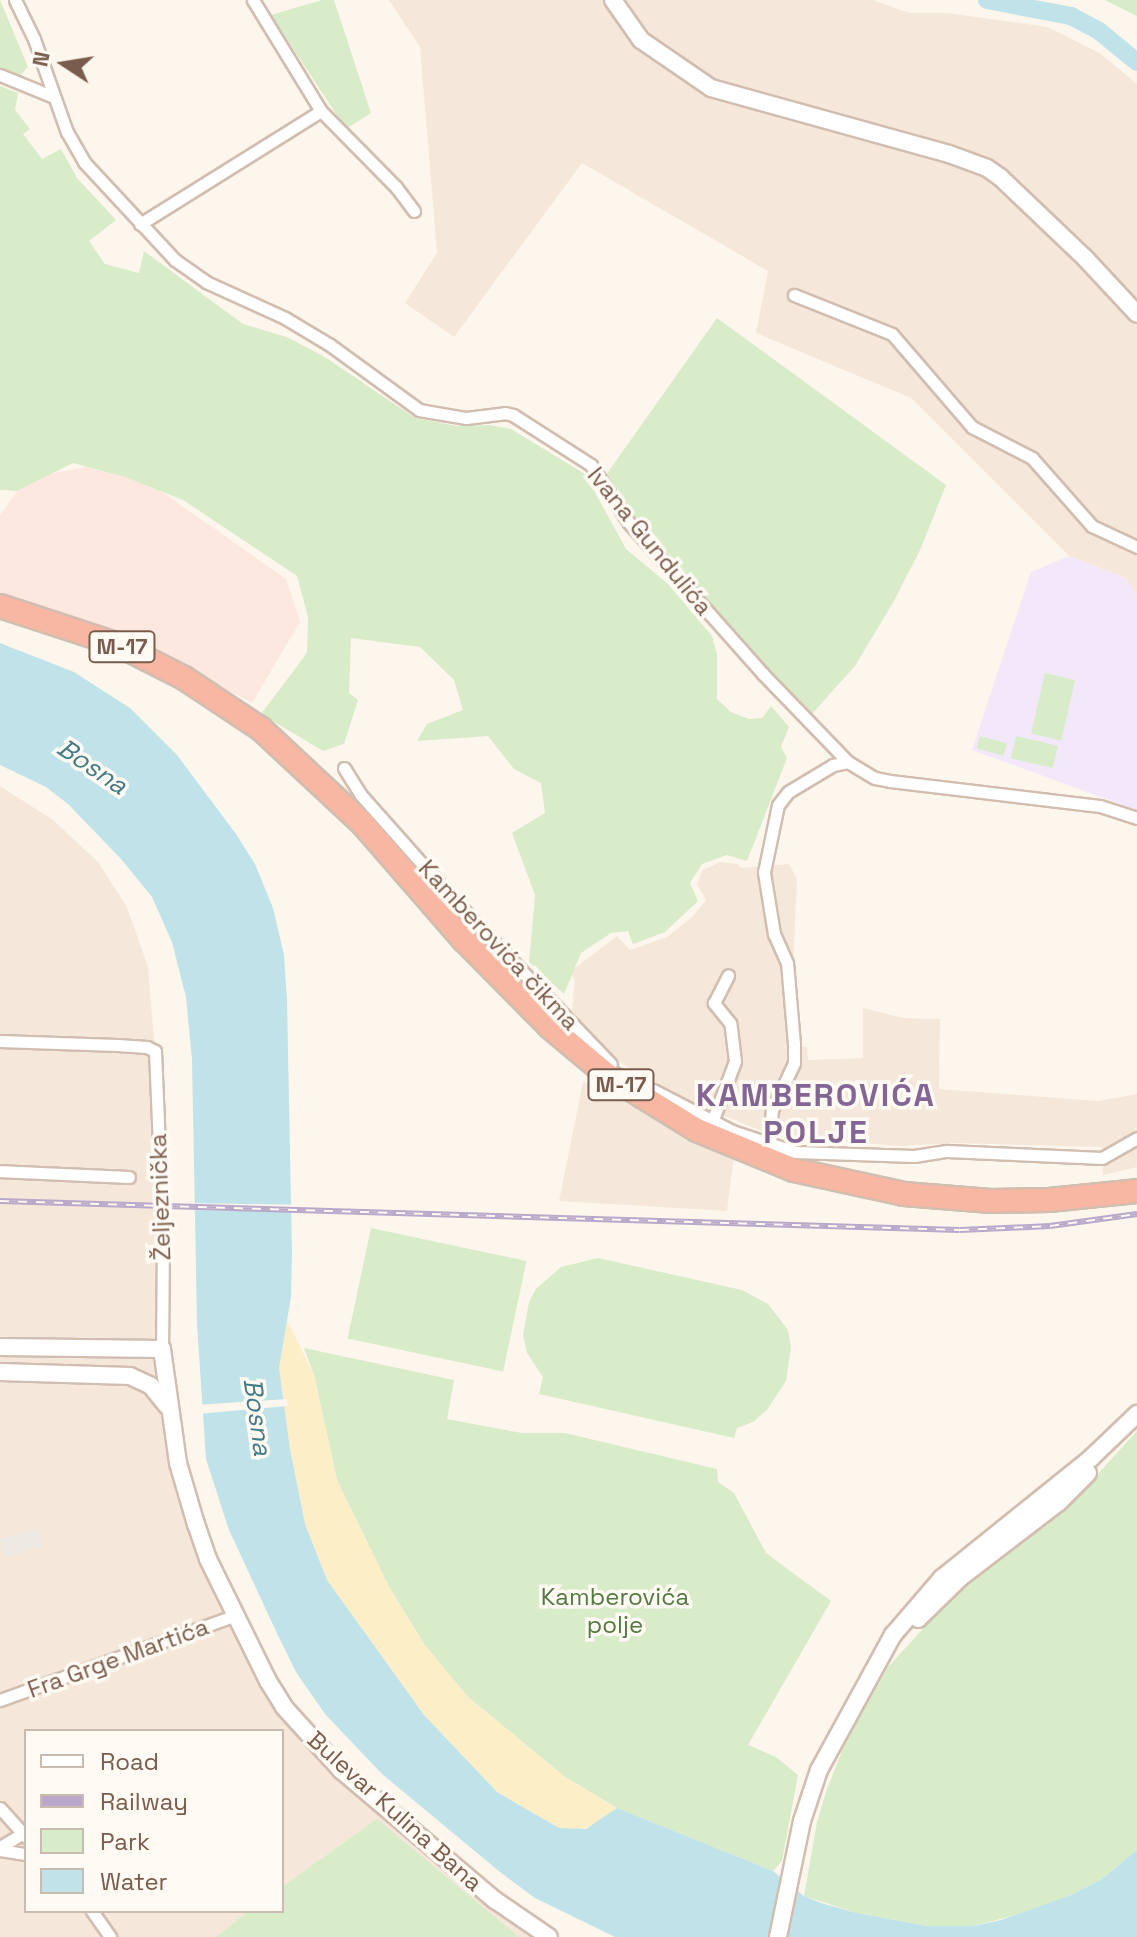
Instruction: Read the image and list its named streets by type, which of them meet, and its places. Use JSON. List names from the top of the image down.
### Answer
{
  "streets": {
    "highway": ["M-17"],
    "street": [
      "Ivana Gundulića",
      "Kamberovića čikma",
      "Željeznička",
      "Fra Grge Martića",
      "Bulevar Kulina Bana"
    ]
  },
  "crossings": [
    ["Željeznička", "Bulevar Kulina Bana"],
    ["Fra Grge Martića", "Bulevar Kulina Bana"]
  ],
  "districts": ["KAMBEROVIĆA POLJE"],
  "water": ["Bosna"],
  "parks": ["Kamberovića polje"],
  "legend": [
    "Road",
    "Railway",
    "Park",
    "Water"
  ],
  "north": "left"
}
